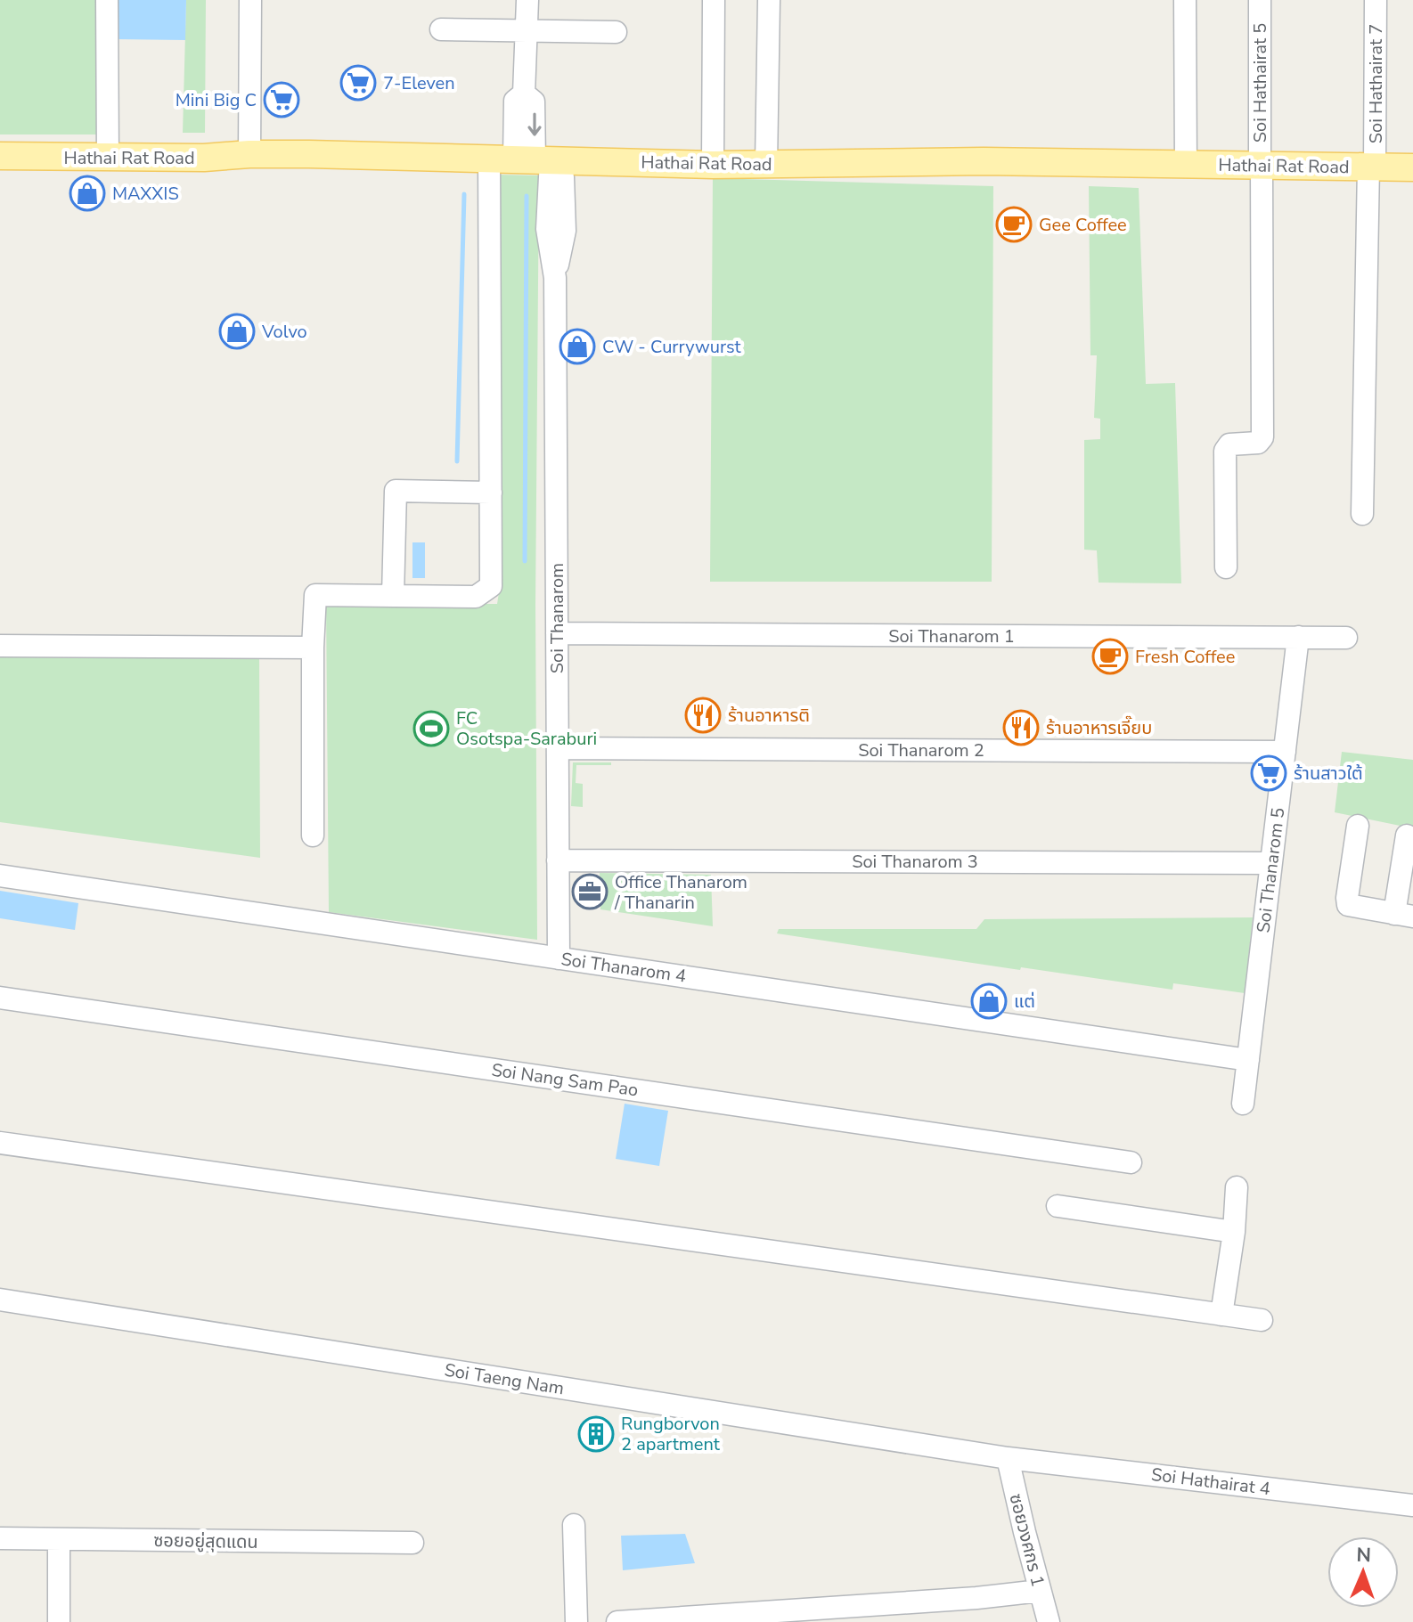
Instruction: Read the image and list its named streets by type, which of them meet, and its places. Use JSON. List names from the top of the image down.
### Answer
{
  "streets": {
    "main road": ["Hathai Rat Road"],
    "street": [
      "Soi Hathairat 5",
      "Soi Hathairat 7",
      "Soi Thanarom",
      "Soi Thanarom 1",
      "Soi Thanarom 2",
      "Soi Thanarom 3",
      "Soi Thanarom 5",
      "Soi Thanarom 4",
      "Soi Nang Sam Pao",
      "Soi Taeng Nam",
      "Soi Hathairat 4",
      "ซอยวงศกร 1",
      "ซอยอยู่สุดแดน"
    ]
  },
  "crossings": [
    ["Soi Hathairat 5", "Hathai Rat Road"],
    ["Soi Hathairat 7", "Hathai Rat Road"],
    ["Hathai Rat Road", "Soi Thanarom"],
    ["Soi Thanarom", "Soi Thanarom 1"],
    ["Soi Thanarom", "Soi Thanarom 2"],
    ["Soi Thanarom", "Soi Thanarom 3"],
    ["Soi Thanarom", "Soi Thanarom 4"],
    ["Soi Thanarom 1", "Soi Thanarom 5"],
    ["Soi Thanarom 2", "Soi Thanarom 5"],
    ["Soi Thanarom 3", "Soi Thanarom 5"],
    ["Soi Thanarom 5", "Soi Thanarom 4"],
    ["Soi Taeng Nam", "Soi Hathairat 4"],
    ["Soi Taeng Nam", "ซอยวงศกร 1"],
    ["Soi Hathairat 4", "ซอยวงศกร 1"]
  ],
  "places": {
    "supermarket": ["7-Eleven", "Mini Big C", "ร้านสาวใต้"],
    "shop": [
      "MAXXIS",
      "Volvo",
      "CW - Currywurst",
      "แต่"
    ],
    "cafe": ["Gee Coffee", "Fresh Coffee"],
    "restaurant": ["ร้านอาหารติ", "ร้านอาหารเจี๊ยบ"],
    "sports": ["FC Osotspa-Saraburi"],
    "office": ["Office Thanarom / Thanarin"],
    "building": ["Rungborvon 2 apartment"]
  },
  "north": "top"
}
